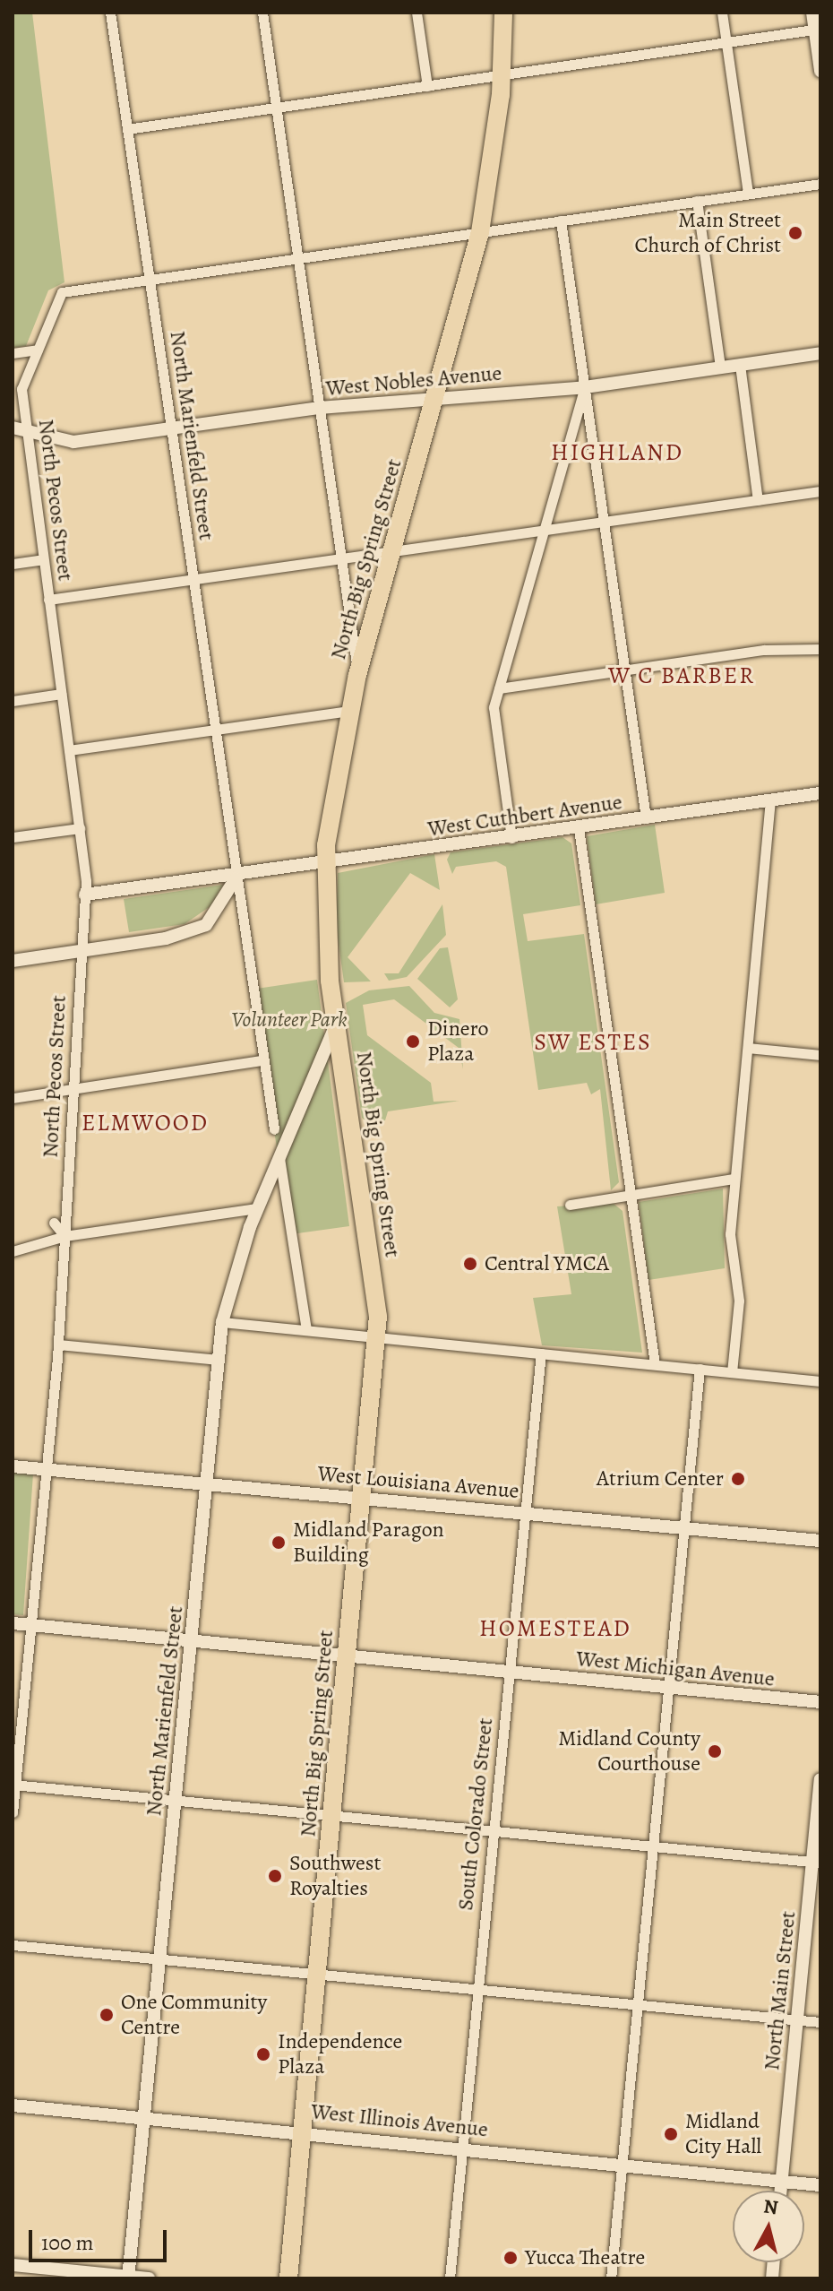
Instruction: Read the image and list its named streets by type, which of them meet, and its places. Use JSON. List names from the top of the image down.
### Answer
{
  "streets": {
    "highway": ["North Big Spring Street"],
    "street": [
      "West Nobles Avenue",
      "North Marienfeld Street",
      "North Pecos Street",
      "West Cuthbert Avenue",
      "West Louisiana Avenue",
      "West Michigan Avenue",
      "South Colorado Street",
      "North Main Street",
      "West Illinois Avenue"
    ]
  },
  "crossings": [
    ["West Nobles Avenue", "North Marienfeld Street"],
    ["West Nobles Avenue", "North Pecos Street"],
    ["West Nobles Avenue", "North Big Spring Street"],
    ["North Marienfeld Street", "North Pecos Street"],
    ["North Marienfeld Street", "North Big Spring Street"],
    ["North Marienfeld Street", "West Cuthbert Avenue"],
    ["North Marienfeld Street", "West Louisiana Avenue"],
    ["North Marienfeld Street", "West Michigan Avenue"],
    ["North Marienfeld Street", "West Illinois Avenue"],
    ["North Pecos Street", "West Cuthbert Avenue"],
    ["North Pecos Street", "West Louisiana Avenue"],
    ["North Pecos Street", "West Michigan Avenue"],
    ["North Big Spring Street", "West Cuthbert Avenue"],
    ["North Big Spring Street", "West Louisiana Avenue"],
    ["North Big Spring Street", "West Michigan Avenue"],
    ["North Big Spring Street", "West Illinois Avenue"],
    ["West Louisiana Avenue", "South Colorado Street"],
    ["West Michigan Avenue", "South Colorado Street"],
    ["South Colorado Street", "West Illinois Avenue"],
    ["North Main Street", "West Illinois Avenue"]
  ],
  "districts": [
    "HIGHLAND",
    "W C BARBER",
    "SW ESTES",
    "ELMWOOD",
    "HOMESTEAD"
  ],
  "parks": ["Volunteer Park"],
  "places": [
    "Main Street Church of Christ",
    "Dinero Plaza",
    "Central YMCA",
    "Atrium Center",
    "Midland Paragon Building",
    "Midland County Courthouse",
    "Southwest Royalties",
    "One Community Centre",
    "Independence Plaza",
    "Midland City Hall",
    "Yucca Theatre"
  ],
  "scale_bar": "100 m",
  "north": "top"
}
